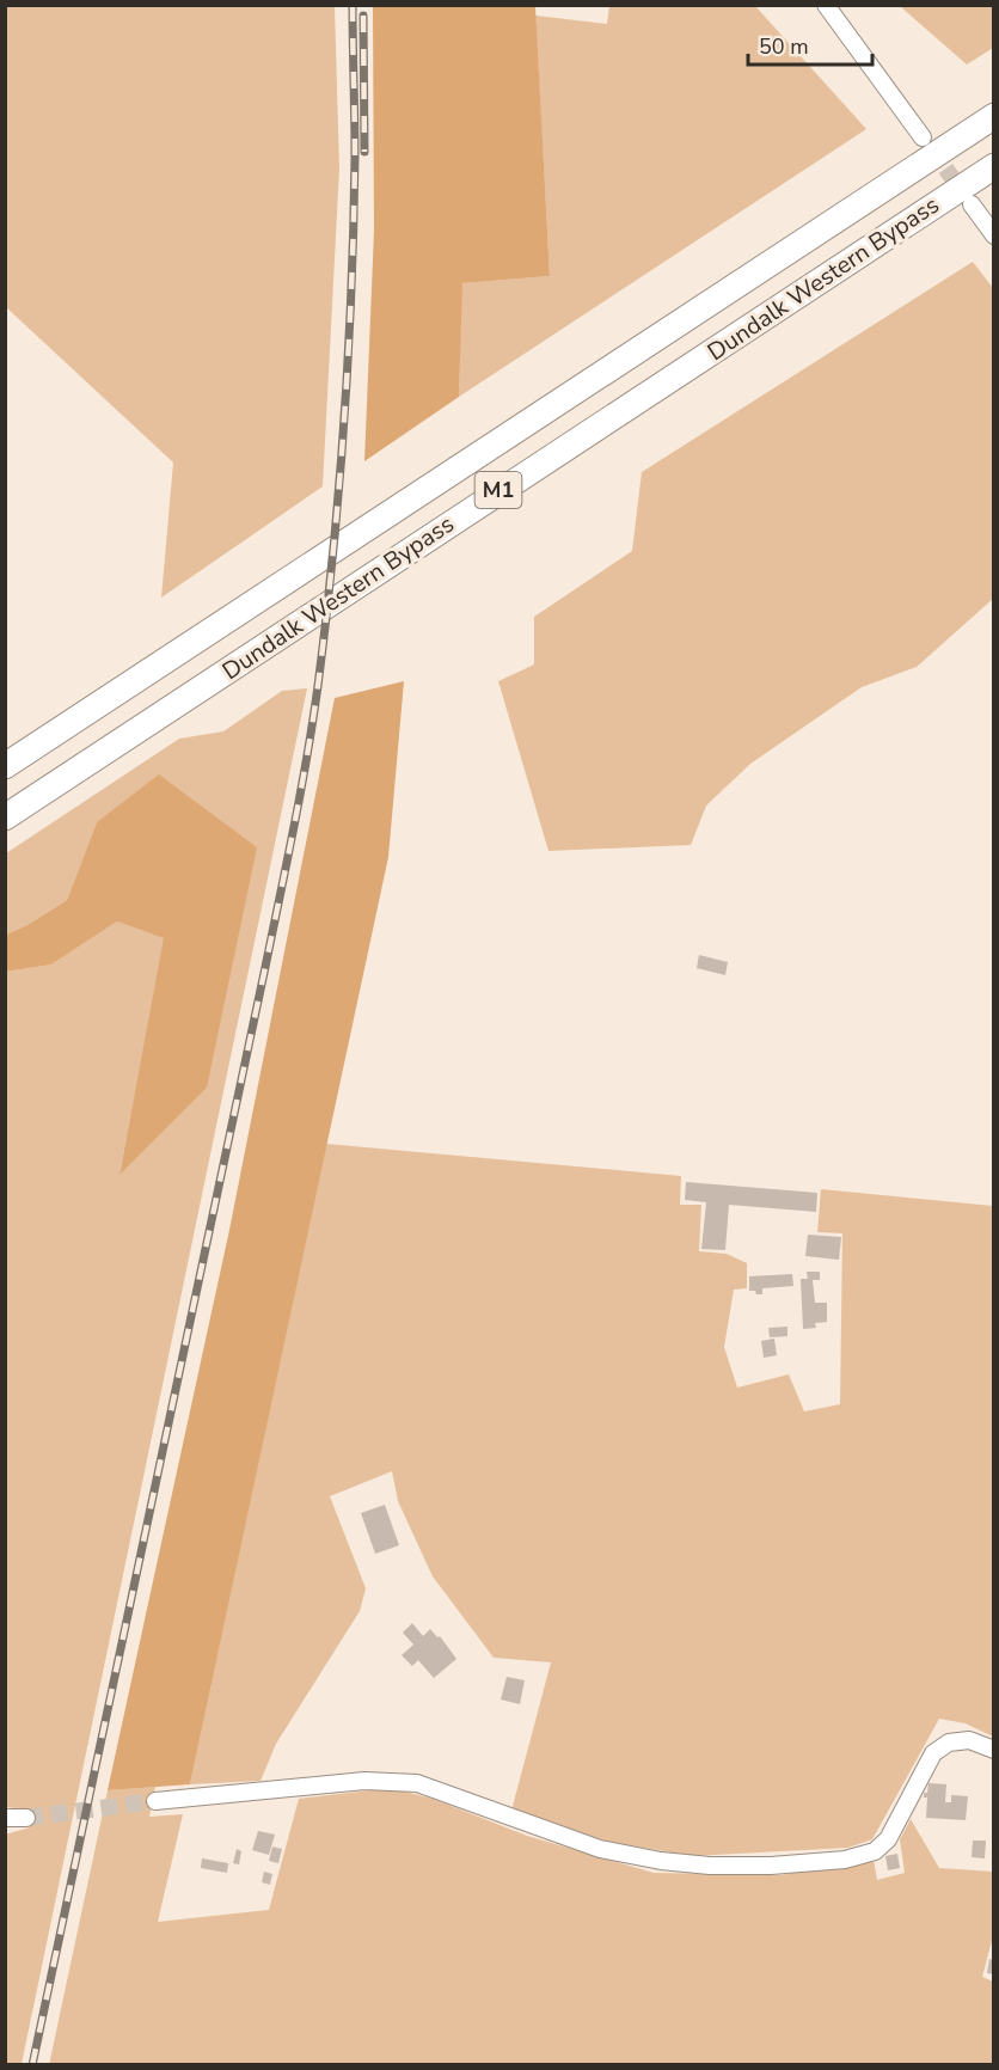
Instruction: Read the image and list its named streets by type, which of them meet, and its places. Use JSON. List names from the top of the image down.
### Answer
{
  "streets": {
    "highway": ["Dundalk Western Bypass", "M1"]
  },
  "scale_bar": "50 m"
}
